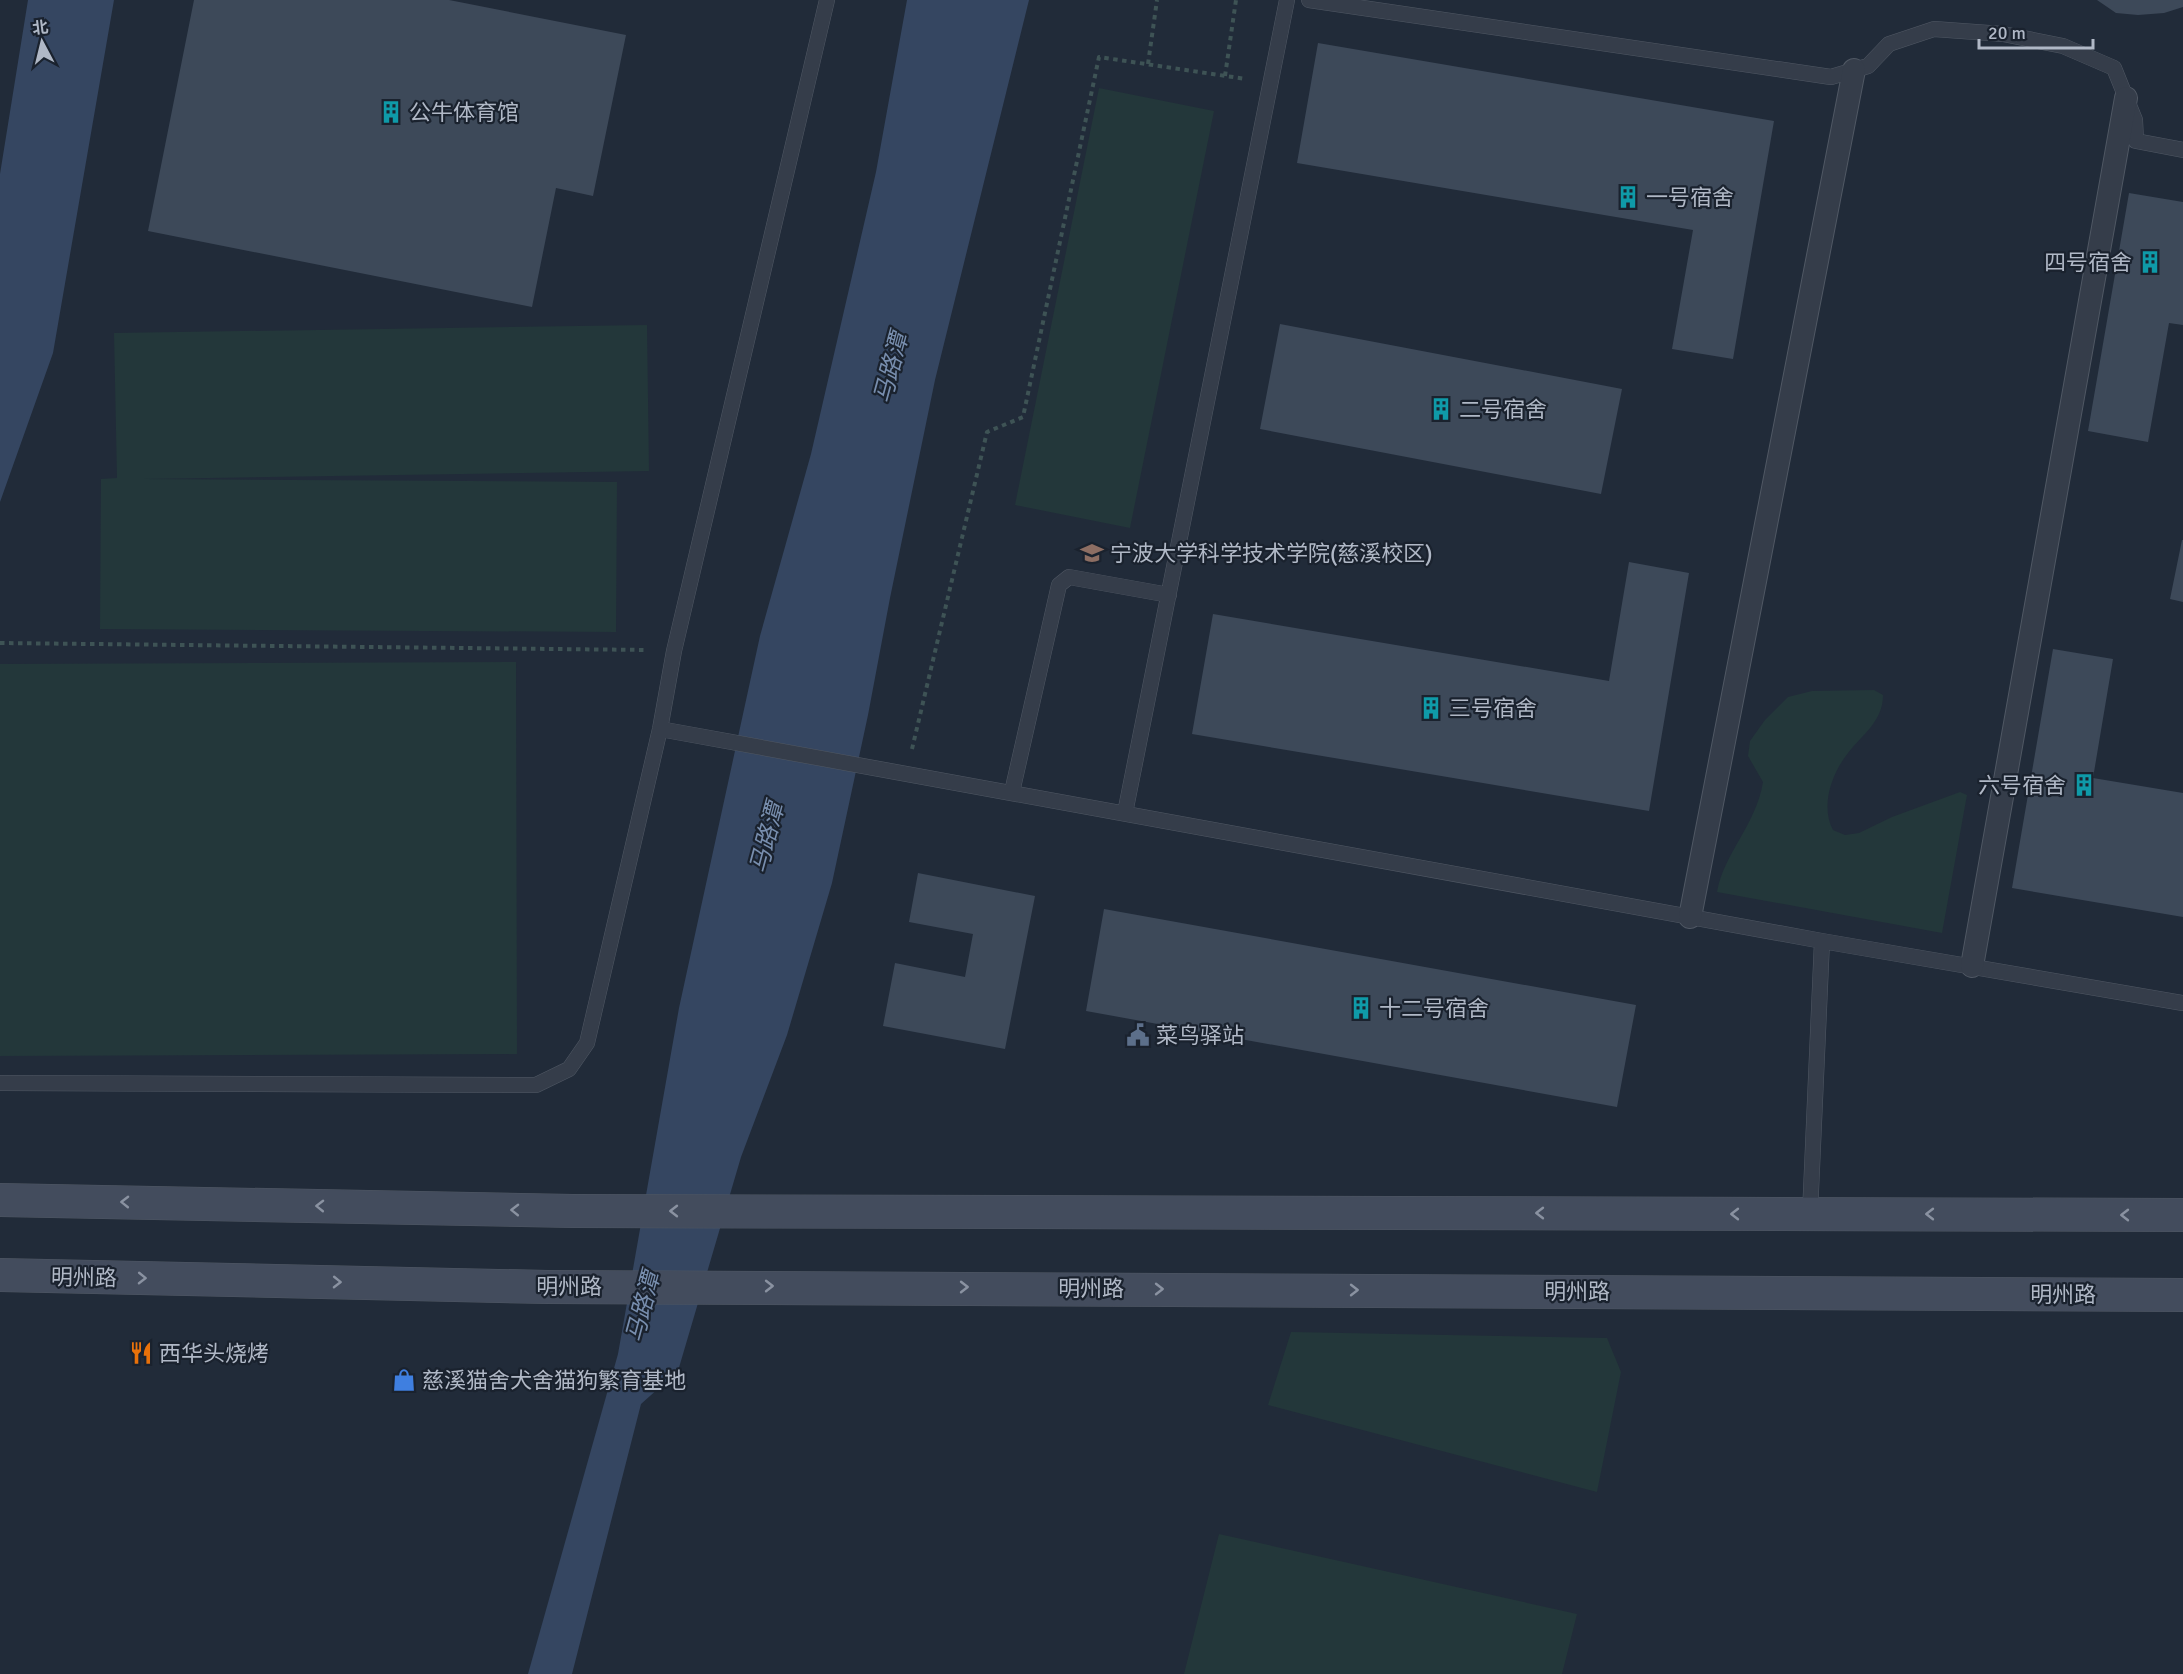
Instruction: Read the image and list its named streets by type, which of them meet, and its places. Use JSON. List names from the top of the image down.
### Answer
{
  "streets": {
    "main road": ["明州路"]
  },
  "water": ["马路潭"],
  "places": {
    "building": [
      "公牛体育馆",
      "一号宿舍",
      "四号宿舍",
      "二号宿舍",
      "三号宿舍",
      "六号宿舍",
      "十二号宿舍"
    ],
    "school or university": ["宁波大学科学技术学院(慈溪校区)"],
    "public building": ["菜鸟驿站"],
    "restaurant": ["西华头烧烤"],
    "shop": ["慈溪猫舍犬舍猫狗繁育基地"]
  },
  "scale_bar": "20 m",
  "north": "top"
}
